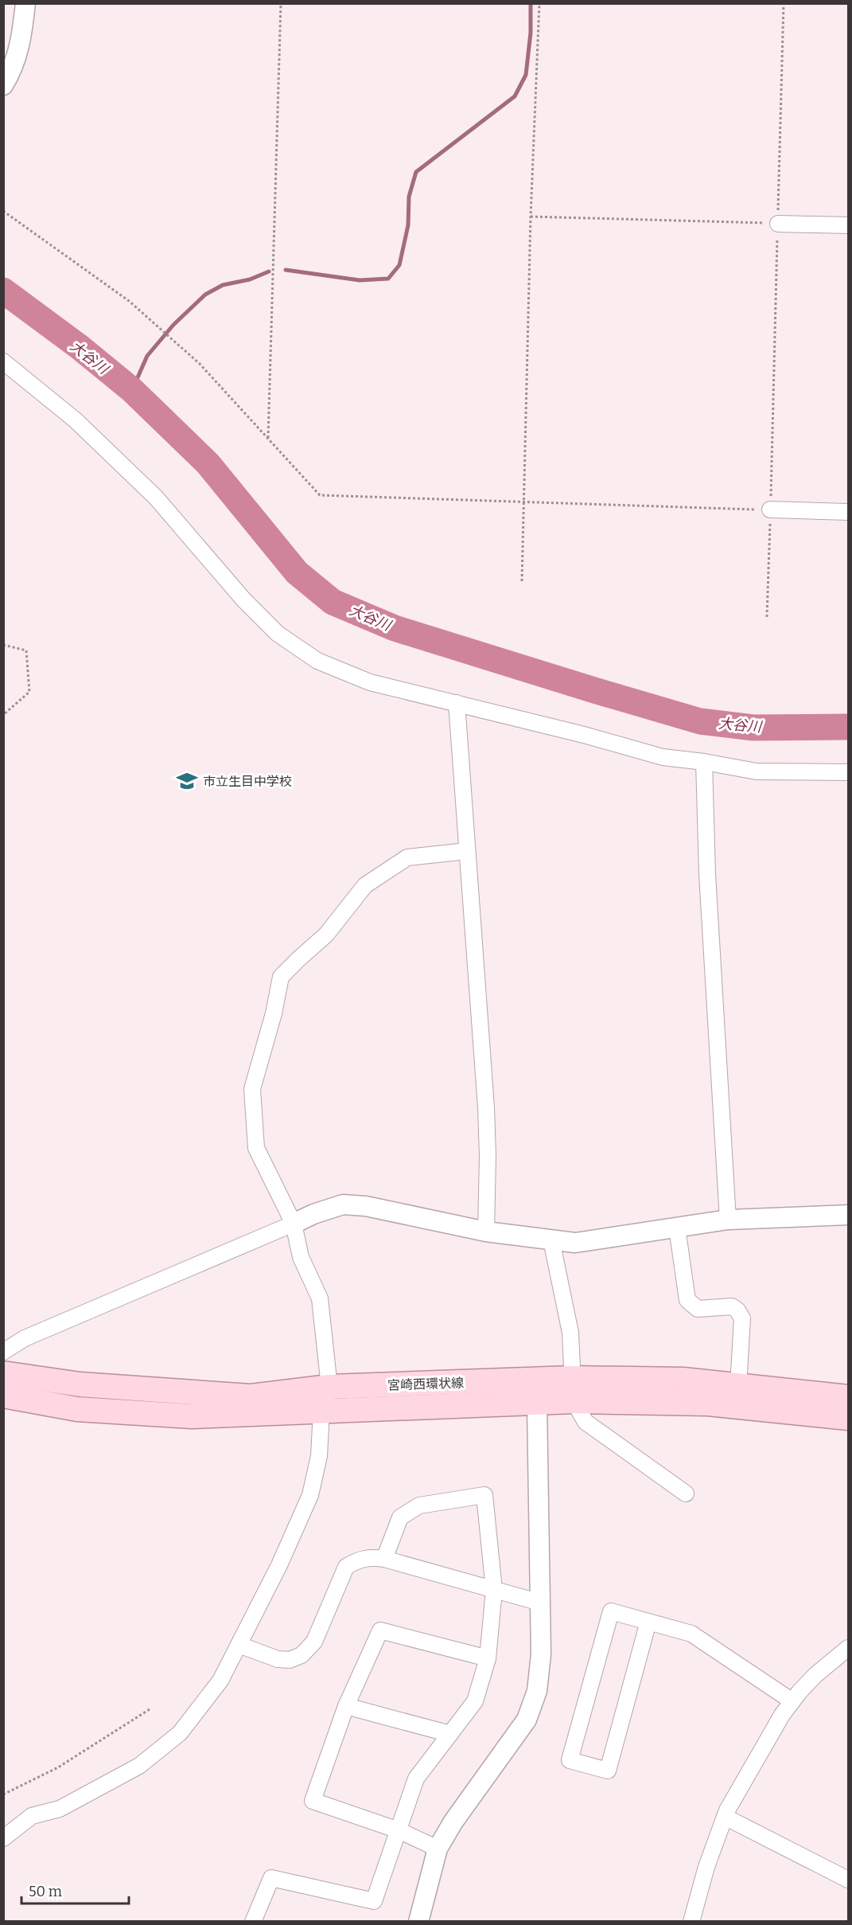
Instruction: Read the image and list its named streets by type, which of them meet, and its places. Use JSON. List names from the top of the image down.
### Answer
{
  "streets": {
    "main road": ["宮崎西環状線"]
  },
  "water": ["大谷川"],
  "places": {
    "school or university": ["市立生目中学校"]
  },
  "scale_bar": "50 m"
}
